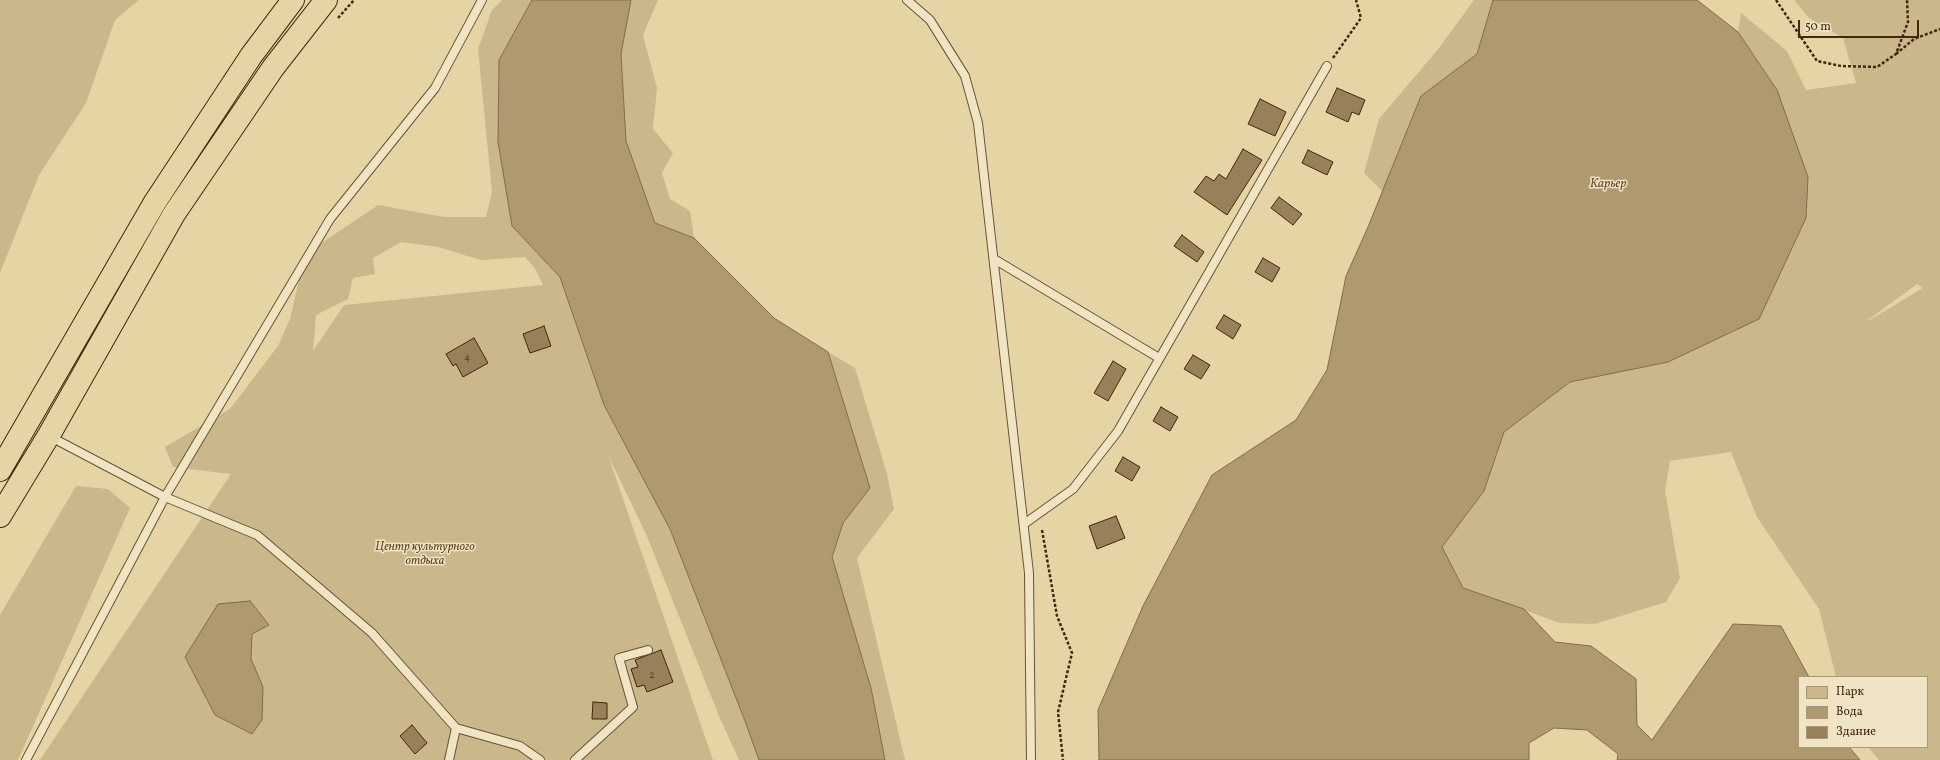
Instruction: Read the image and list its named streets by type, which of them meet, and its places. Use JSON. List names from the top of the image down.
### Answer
{
  "water": ["Карьер"],
  "parks": ["Центр культурного отдыха"],
  "house_numbers": ["4", "2"],
  "legend": ["Парк", "Вода", "Здание"],
  "scale_bar": "50 m"
}
